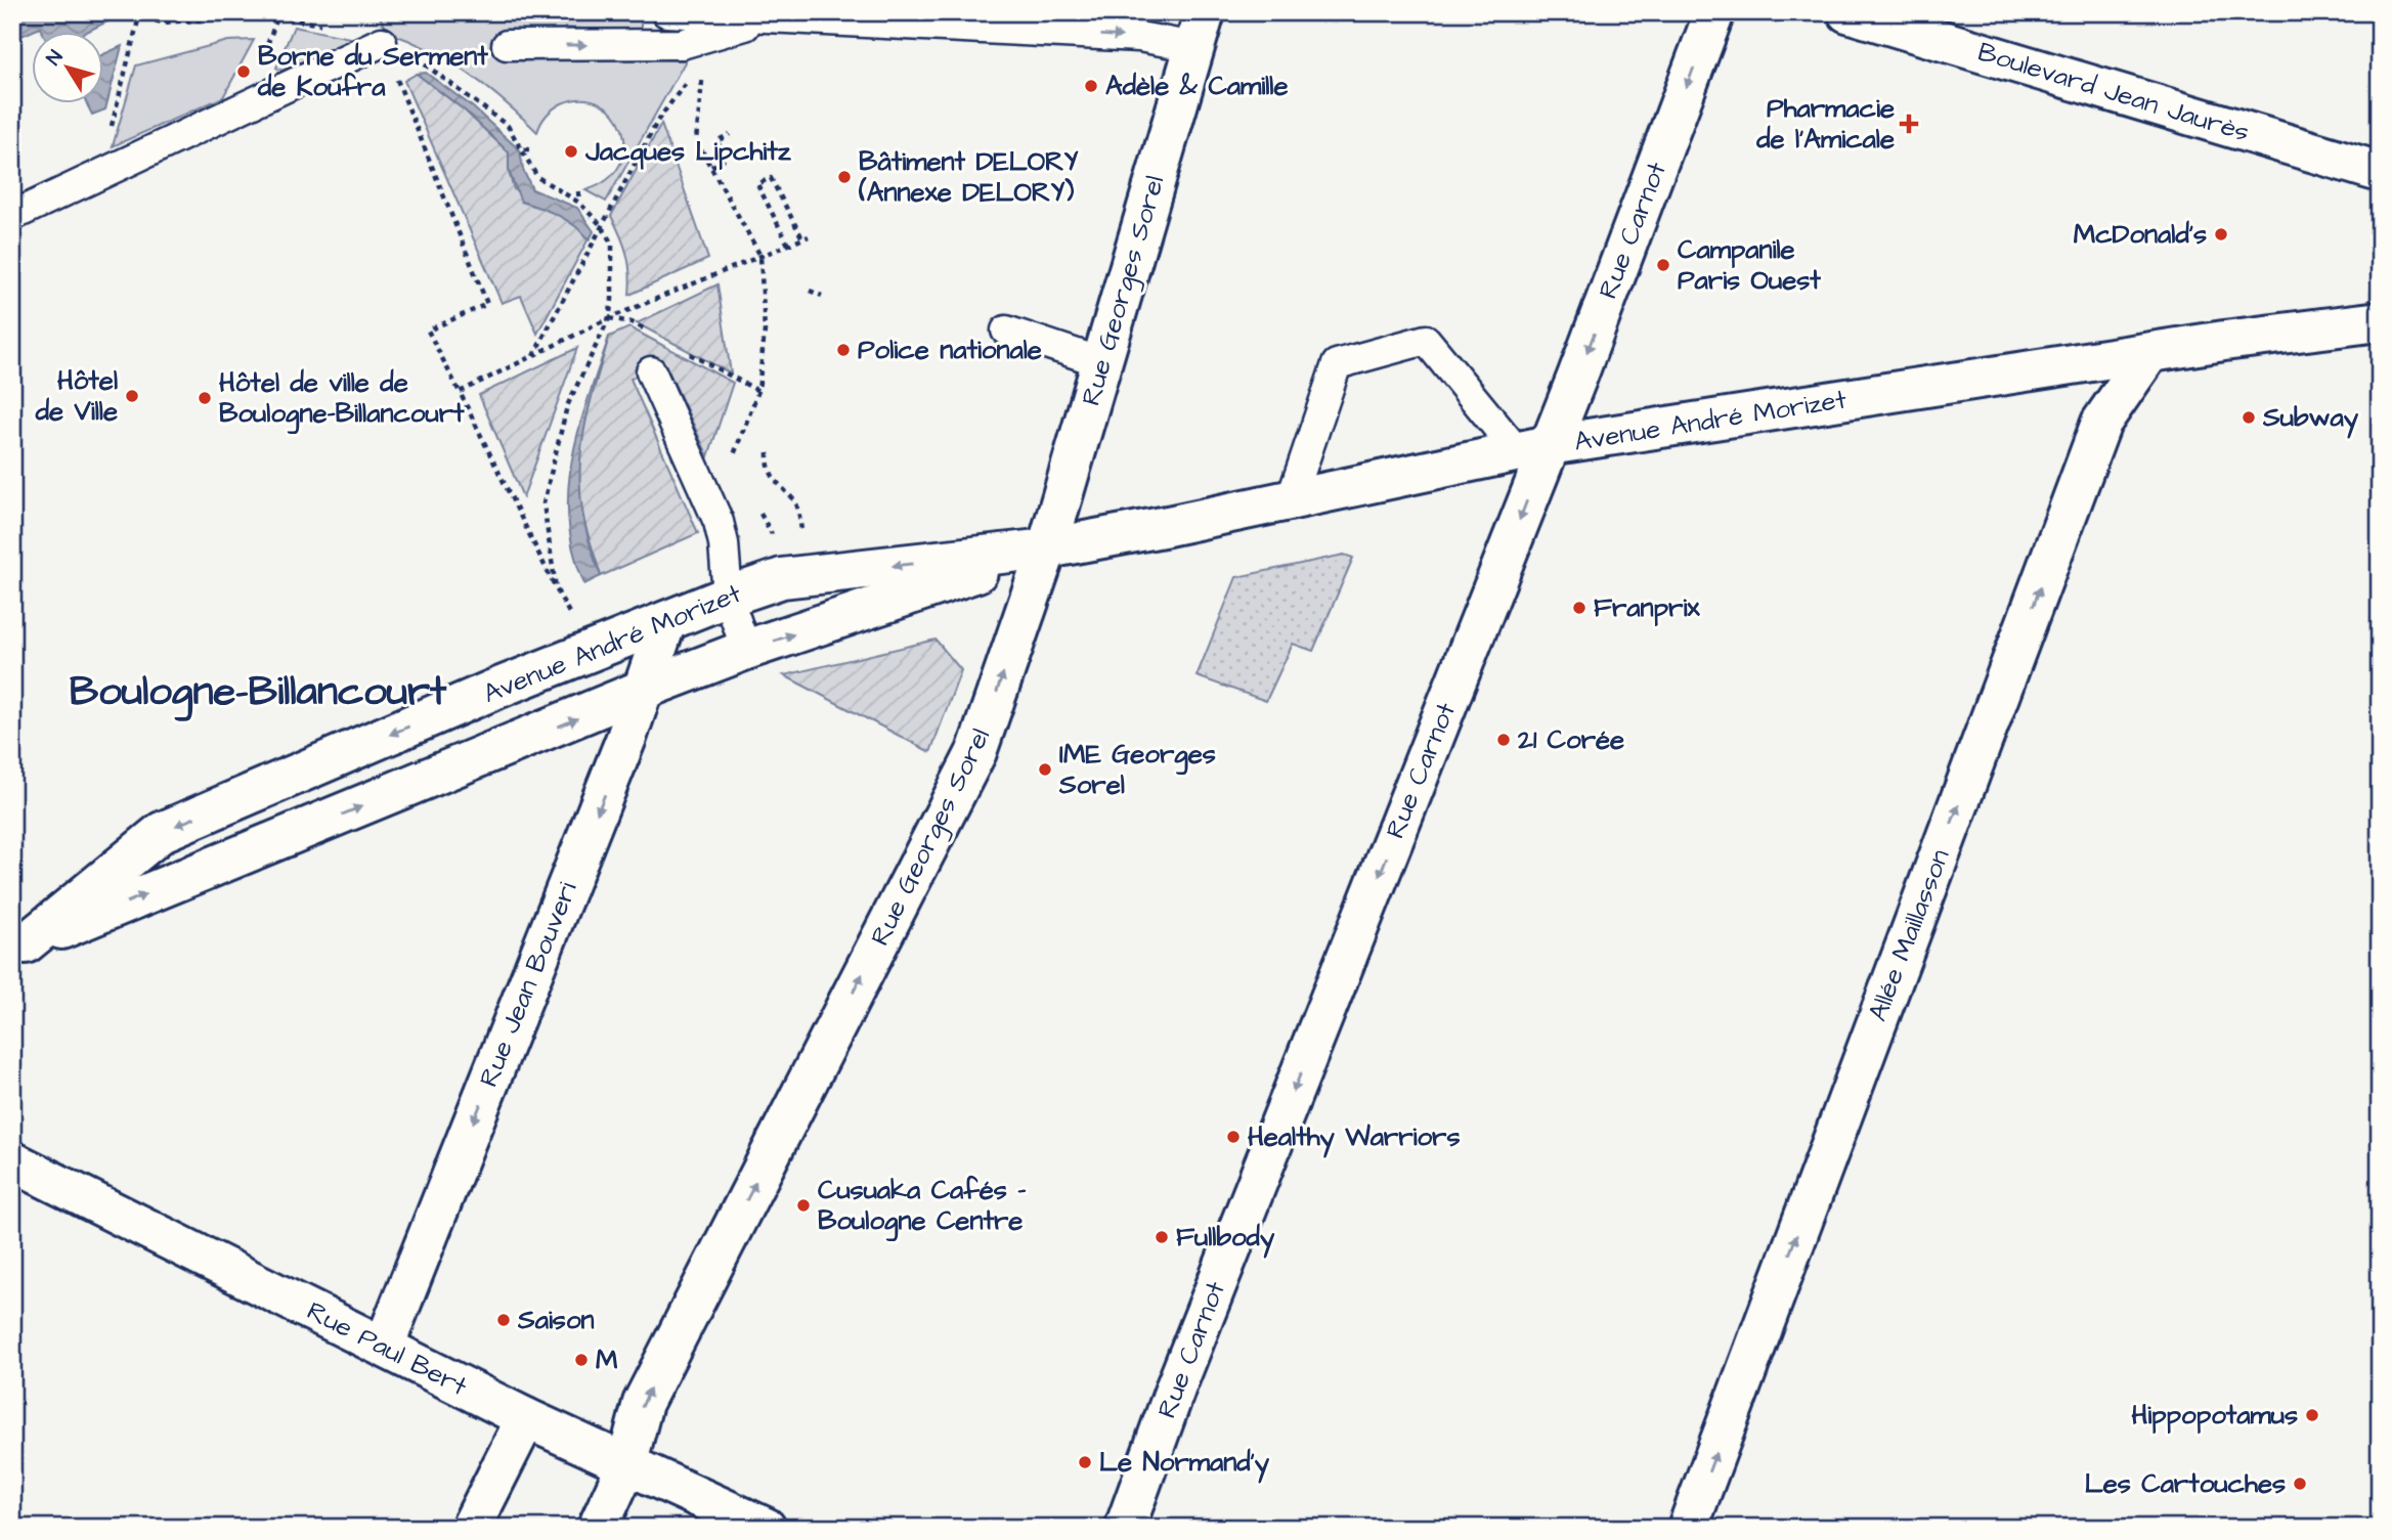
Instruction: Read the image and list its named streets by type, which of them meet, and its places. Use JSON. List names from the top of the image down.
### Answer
{
  "streets": {
    "street": [
      "Boulevard Jean Jaurès",
      "Rue Carnot",
      "Rue Georges Sorel",
      "Avenue André Morizet",
      "Allée Maillasson",
      "Rue Jean Bouveri",
      "Rue Paul Bert"
    ]
  },
  "crossings": [
    ["Rue Carnot", "Avenue André Morizet"],
    ["Rue Georges Sorel", "Avenue André Morizet"],
    ["Rue Georges Sorel", "Rue Paul Bert"],
    ["Avenue André Morizet", "Allée Maillasson"],
    ["Avenue André Morizet", "Rue Jean Bouveri"],
    ["Rue Jean Bouveri", "Rue Paul Bert"]
  ],
  "one_way": [
    "Rue Carnot",
    "Rue Georges Sorel",
    "Allée Maillasson",
    "Rue Jean Bouveri"
  ],
  "districts": ["Boulogne-Billancourt"],
  "places": {
    "other": [
      "Borne du Serment de Koufra",
      "Adèle & Camille",
      "Jacques Lipchitz",
      "Bâtiment DELORY (Annexe DELORY)",
      "McDonald's",
      "Campanile Paris Ouest",
      "Police nationale",
      "Hôtel de Ville",
      "Hôtel de ville de Boulogne-Billancourt",
      "Subway",
      "Franprix",
      "21 Corée",
      "IME Georges Sorel",
      "Healthy Warriors",
      "Cusuaka Cafés - Boulogne Centre",
      "Fullbody",
      "Saison",
      "M",
      "Hippopotamus",
      "Le Normand'y",
      "Les Cartouches"
    ],
    "health": ["Pharmacie de l'Amicale"]
  },
  "north": "top left"
}
